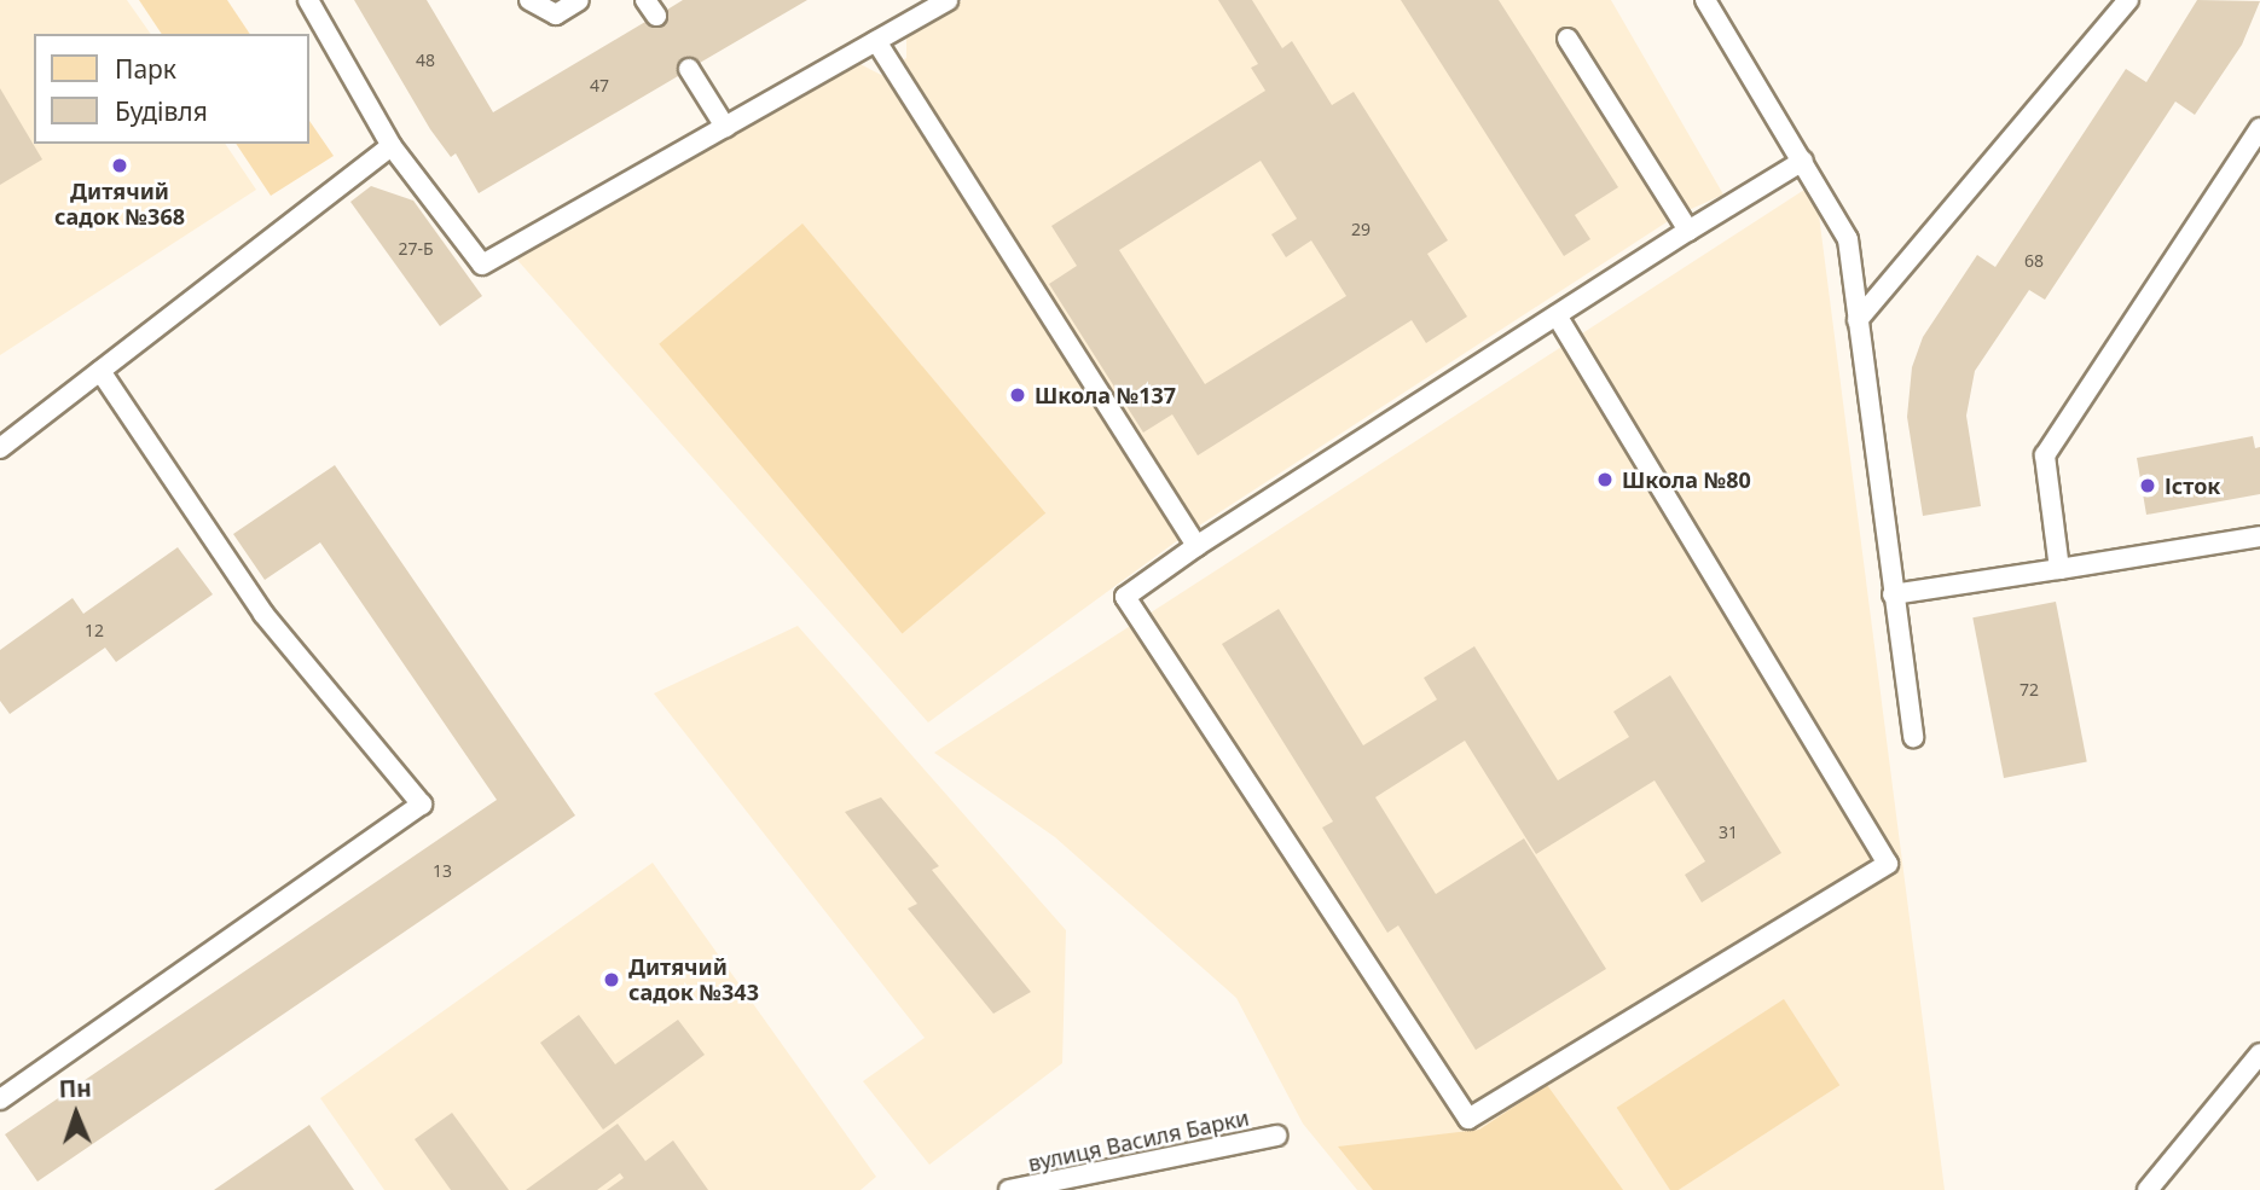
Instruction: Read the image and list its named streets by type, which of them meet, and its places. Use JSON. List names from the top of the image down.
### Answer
{
  "streets": {
    "lane": ["вулиця Василя Барки"]
  },
  "places": [
    "Дитячий садок №368",
    "Школа №137",
    "Школа №80",
    "Істок",
    "Дитячий садок №343"
  ],
  "house_numbers": [
    "48",
    "47",
    "29",
    "27-Б",
    "68",
    "12",
    "72",
    "31",
    "13"
  ],
  "legend": ["Парк", "Будівля"],
  "north": "top"
}
